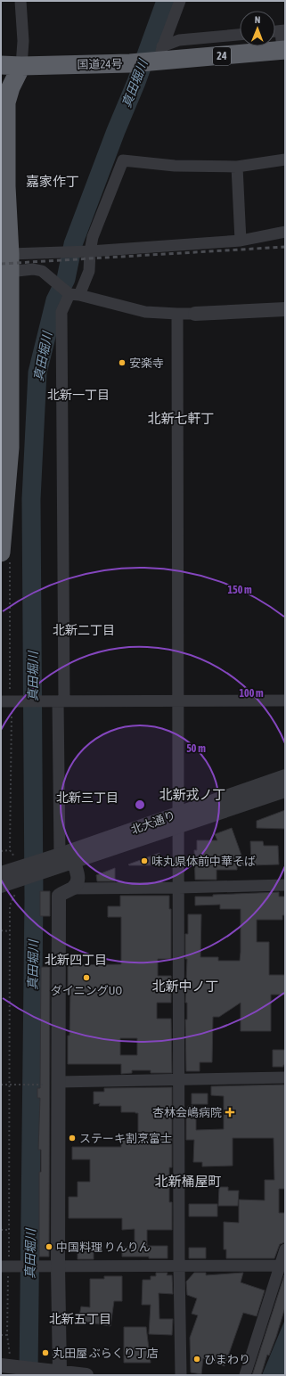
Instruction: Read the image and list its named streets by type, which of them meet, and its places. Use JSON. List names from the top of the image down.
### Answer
{
  "streets": {
    "highway": ["24", "国道24号"],
    "street": ["北大通り"]
  },
  "districts": [
    "嘉家作丁",
    "北新一丁目",
    "北新七軒丁",
    "北新二丁目",
    "北新戎ノ丁",
    "北新三丁目",
    "北新四丁目",
    "北新中ノ丁",
    "北新桶屋町",
    "北新五丁目"
  ],
  "water": ["真田堀川"],
  "places": {
    "other": [
      "安楽寺",
      "味丸県体前中華そば",
      "ダイニングUO",
      "ステーキ割烹富士",
      "中国料理 りんりん",
      "丸田屋 ぶらくり丁店",
      "ひまわり"
    ],
    "health": ["杏林会嶋病院"]
  },
  "north": "top",
  "rings": ["150 m", "100 m", "50 m"]
}
